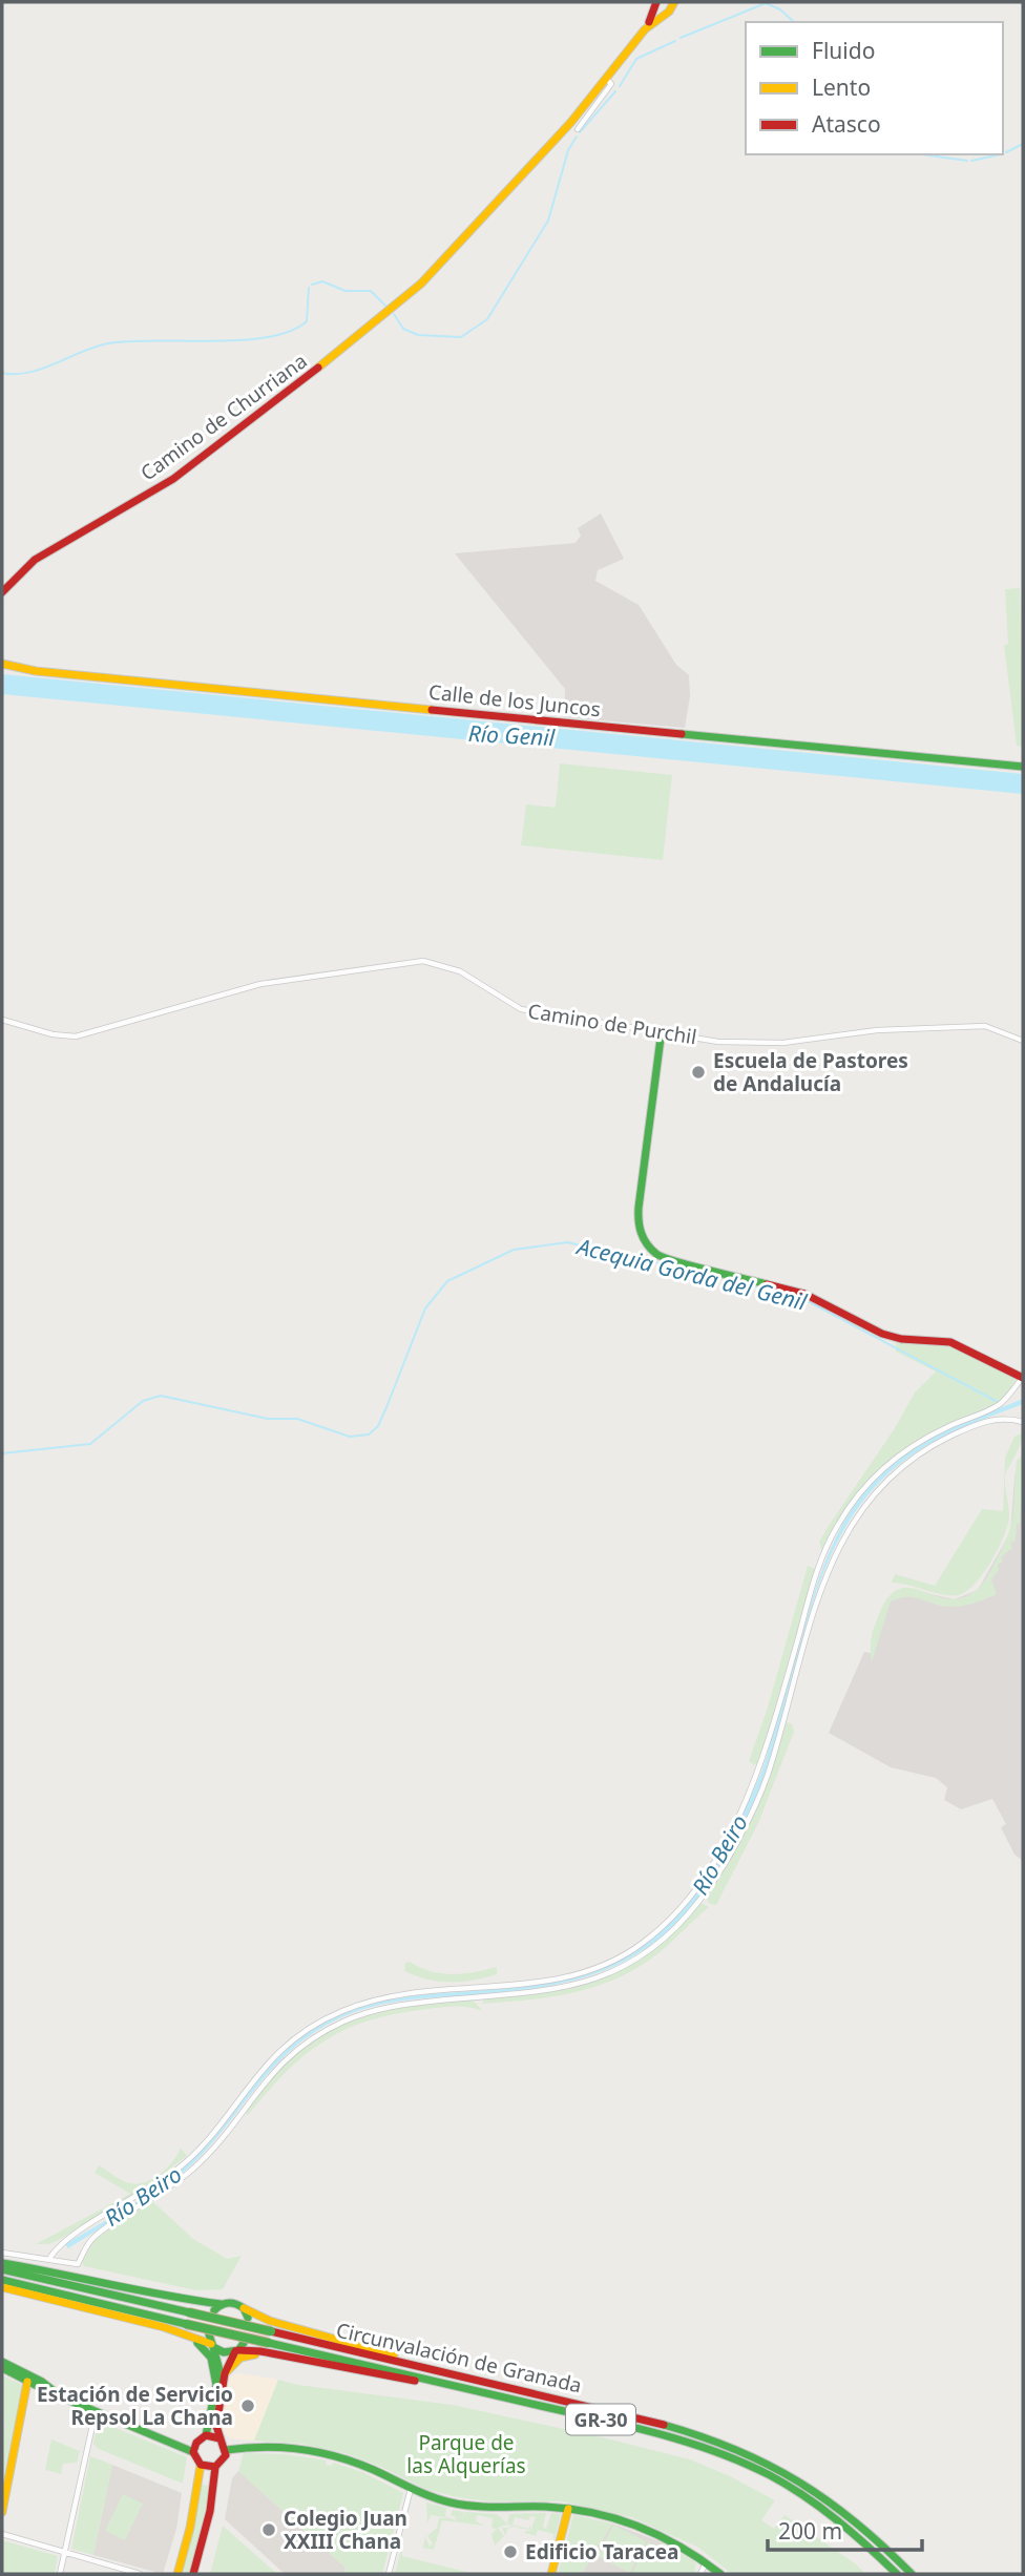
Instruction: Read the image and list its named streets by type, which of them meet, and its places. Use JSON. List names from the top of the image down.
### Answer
{
  "streets": {
    "main road": [
      "Camino de Churriana",
      "Calle de los Juncos",
      "Circunvalación de Granada",
      "GR-30"
    ],
    "street": ["Camino de Purchil"]
  },
  "water": ["Río Genil", "Acequia Gorda del Genil", "Río Beiro"],
  "parks": ["Parque de las Alquerías"],
  "places": [
    "Escuela de Pastores de Andalucía",
    "Estación de Servicio Repsol La Chana",
    "Colegio Juan XXIII Chana",
    "Edificio Taracea"
  ],
  "legend": ["Fluido", "Lento", "Atasco"],
  "scale_bar": "200 m"
}
